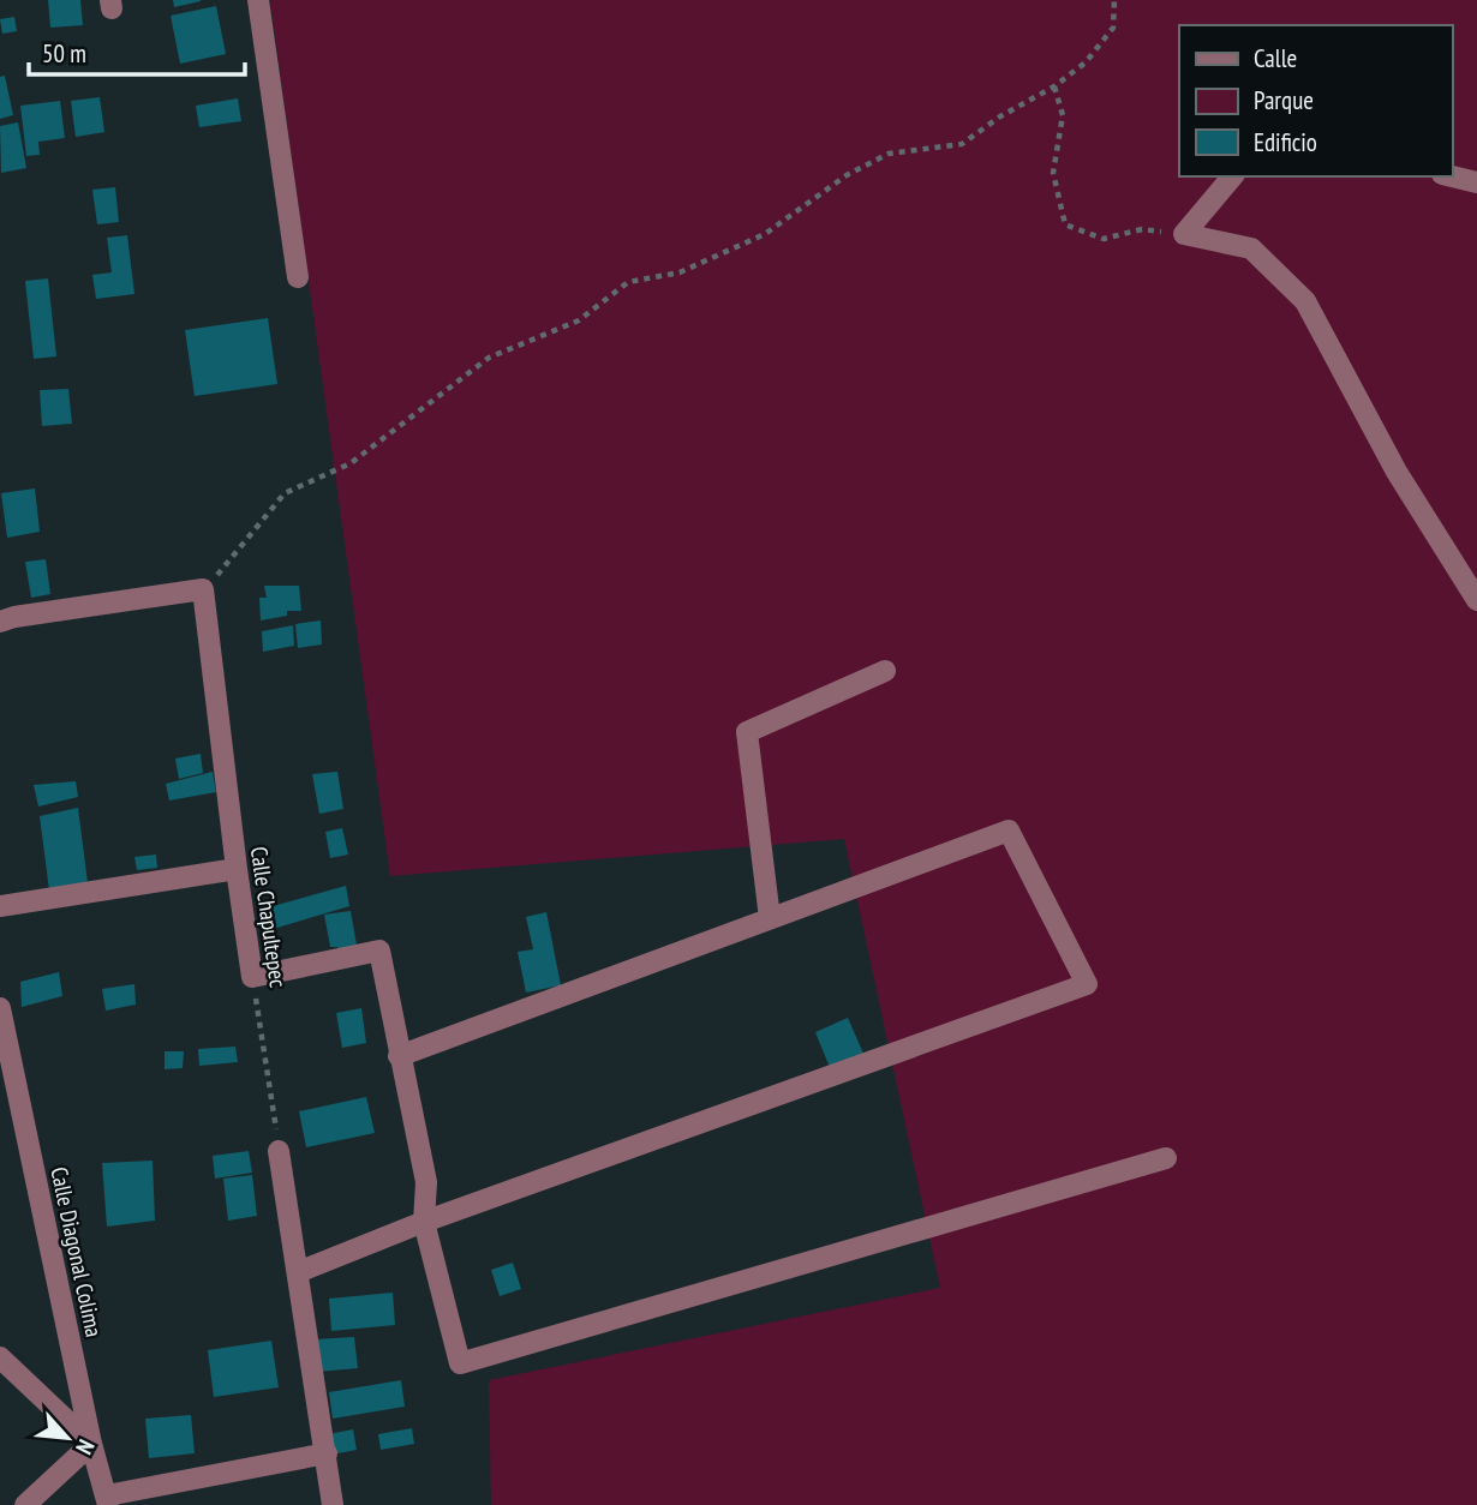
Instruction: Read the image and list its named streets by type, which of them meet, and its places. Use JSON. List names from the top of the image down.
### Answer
{
  "streets": {
    "street": ["Calle Chapultepec", "Calle Diagonal Colima"]
  },
  "legend": ["Calle", "Parque", "Edificio"],
  "scale_bar": "50 m",
  "north": "bottom right"
}
